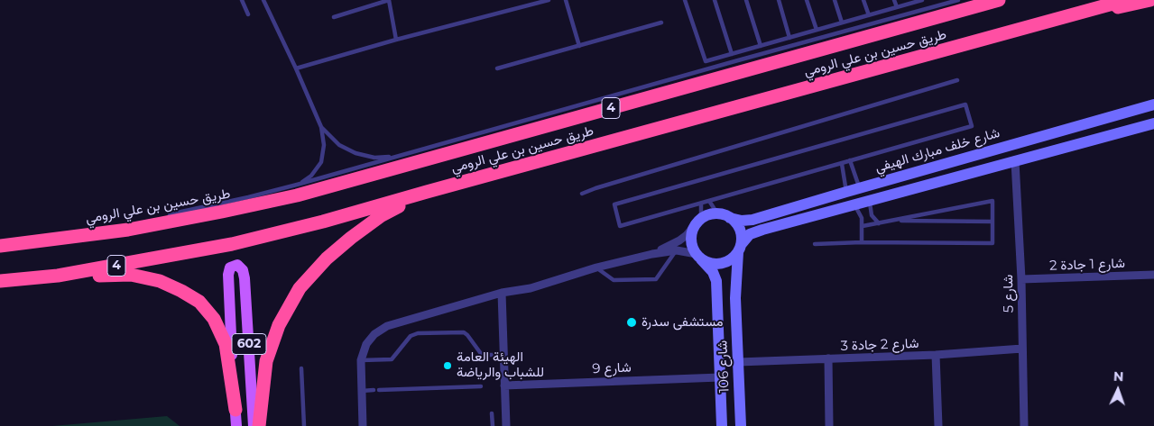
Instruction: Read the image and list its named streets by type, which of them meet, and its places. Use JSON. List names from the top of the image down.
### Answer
{
  "streets": {
    "highway": ["طريق حسين بن علي الرومي", "4"],
    "main road": ["602"],
    "street": [
      "شارع خلف مبارك الهيفي",
      "شارع 1 جادة 2",
      "شارع 5",
      "شارع 2 جادة 3",
      "شارع 106",
      "شارع 9"
    ]
  },
  "crossings": [
    ["شارع خلف مبارك الهيفي", "شارع 106"],
    ["شارع 1 جادة 2", "شارع 5"],
    ["شارع 5", "شارع 2 جادة 3"],
    ["شارع 2 جادة 3", "شارع 106"],
    ["شارع 106", "شارع 9"]
  ],
  "places": ["مستشفى سدرة", "الهيئة العامة للشباب والرياضة"],
  "north": "top"
}
